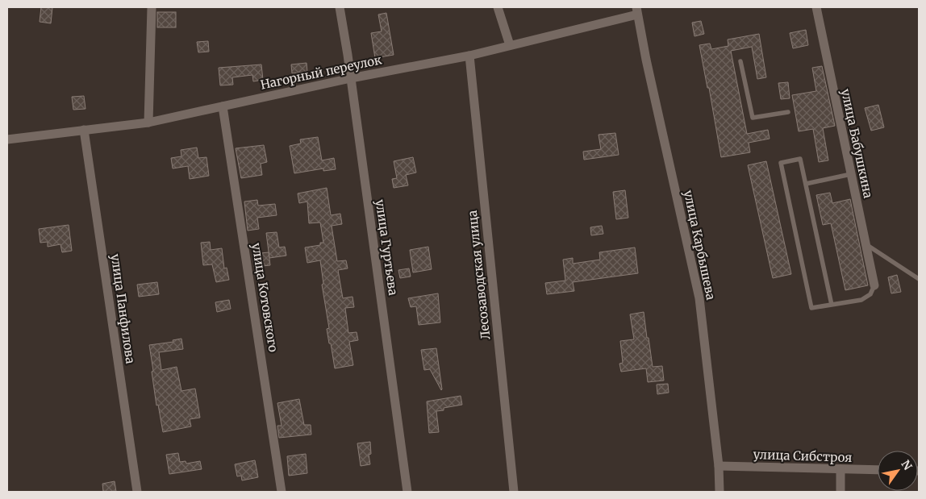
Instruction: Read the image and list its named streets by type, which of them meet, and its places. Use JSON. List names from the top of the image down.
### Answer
{
  "streets": {
    "street": [
      "Нагорный переулок",
      "улица Бабушкина",
      "улица Карбышева",
      "улица Гуртьева",
      "Лесозаводская улица",
      "улица Котовского",
      "улица Панфилова",
      "улица Сибстроя"
    ]
  },
  "crossings": [
    ["Нагорный переулок", "улица Карбышева"],
    ["Нагорный переулок", "улица Гуртьева"],
    ["Нагорный переулок", "Лесозаводская улица"],
    ["Нагорный переулок", "улица Котовского"],
    ["Нагорный переулок", "улица Панфилова"],
    ["улица Карбышева", "улица Сибстроя"]
  ],
  "north": "top right"
}
